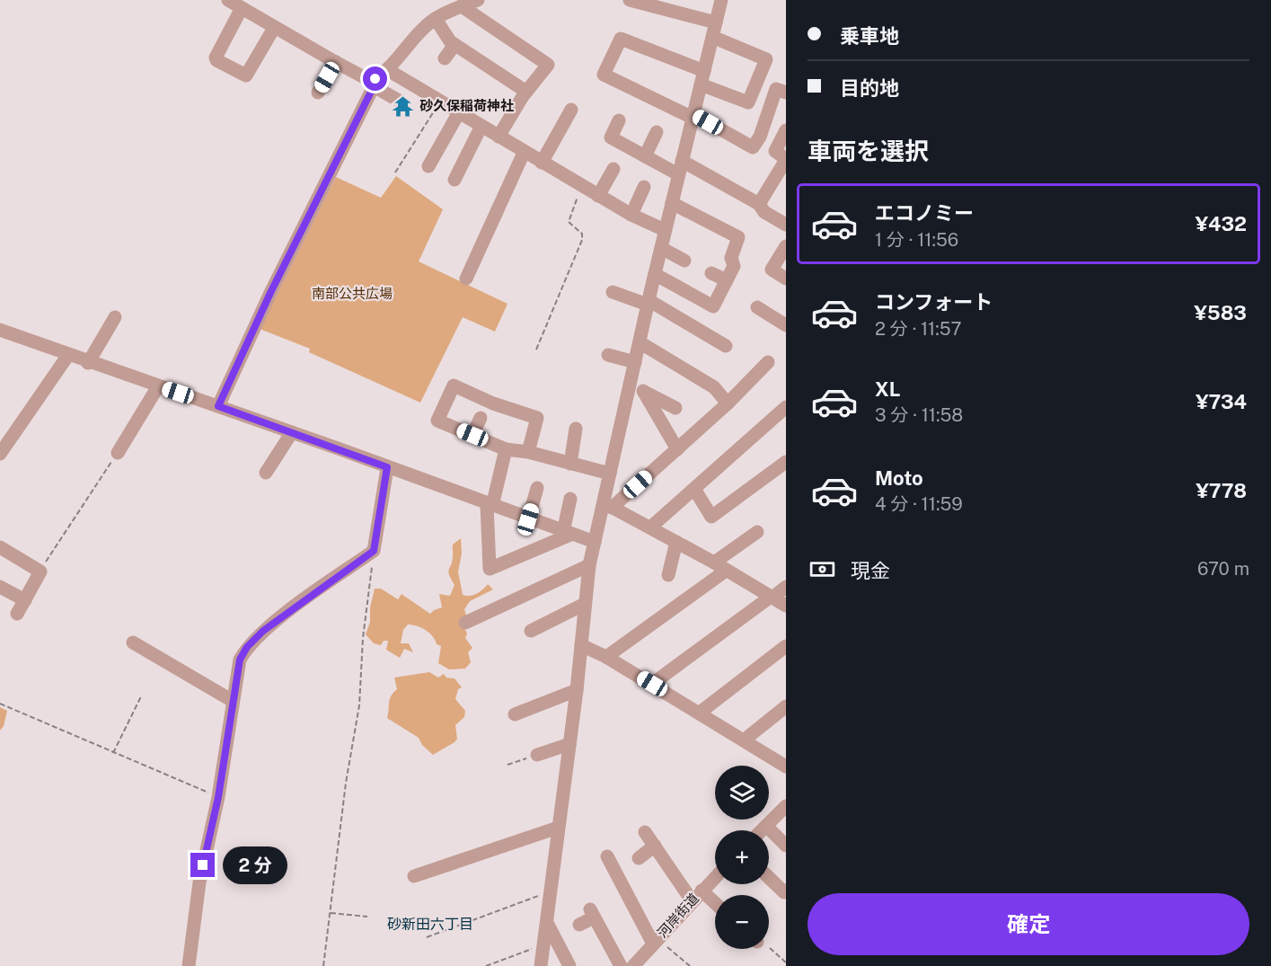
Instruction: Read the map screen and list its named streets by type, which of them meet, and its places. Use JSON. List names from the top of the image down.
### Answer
{
  "streets": {
    "street": ["河岸街道"]
  },
  "districts": ["砂新田六丁目"],
  "parks": ["南部公共広場"],
  "places": {
    "temple": ["砂久保稲荷神社"]
  },
  "page": {
    "banner": ["乗車地", "目的地"],
    "heading": "車両を選択",
    "list": [
      {
        "name": "エコノミー",
        "note": "1 分 · 11:56",
        "value": "¥432"
      },
      {
        "name": "コンフォート",
        "note": "2 分 · 11:57",
        "value": "¥583"
      },
      {
        "name": "XL",
        "note": "3 分 · 11:58",
        "value": "¥734"
      },
      {
        "name": "Moto",
        "note": "4 分 · 11:59",
        "value": "¥778"
      }
    ],
    "pay": ["現金", "670 m"],
    "map_buttons": ["+", "−"],
    "bubble": "2 分",
    "buttons": "確定"
  }
}
